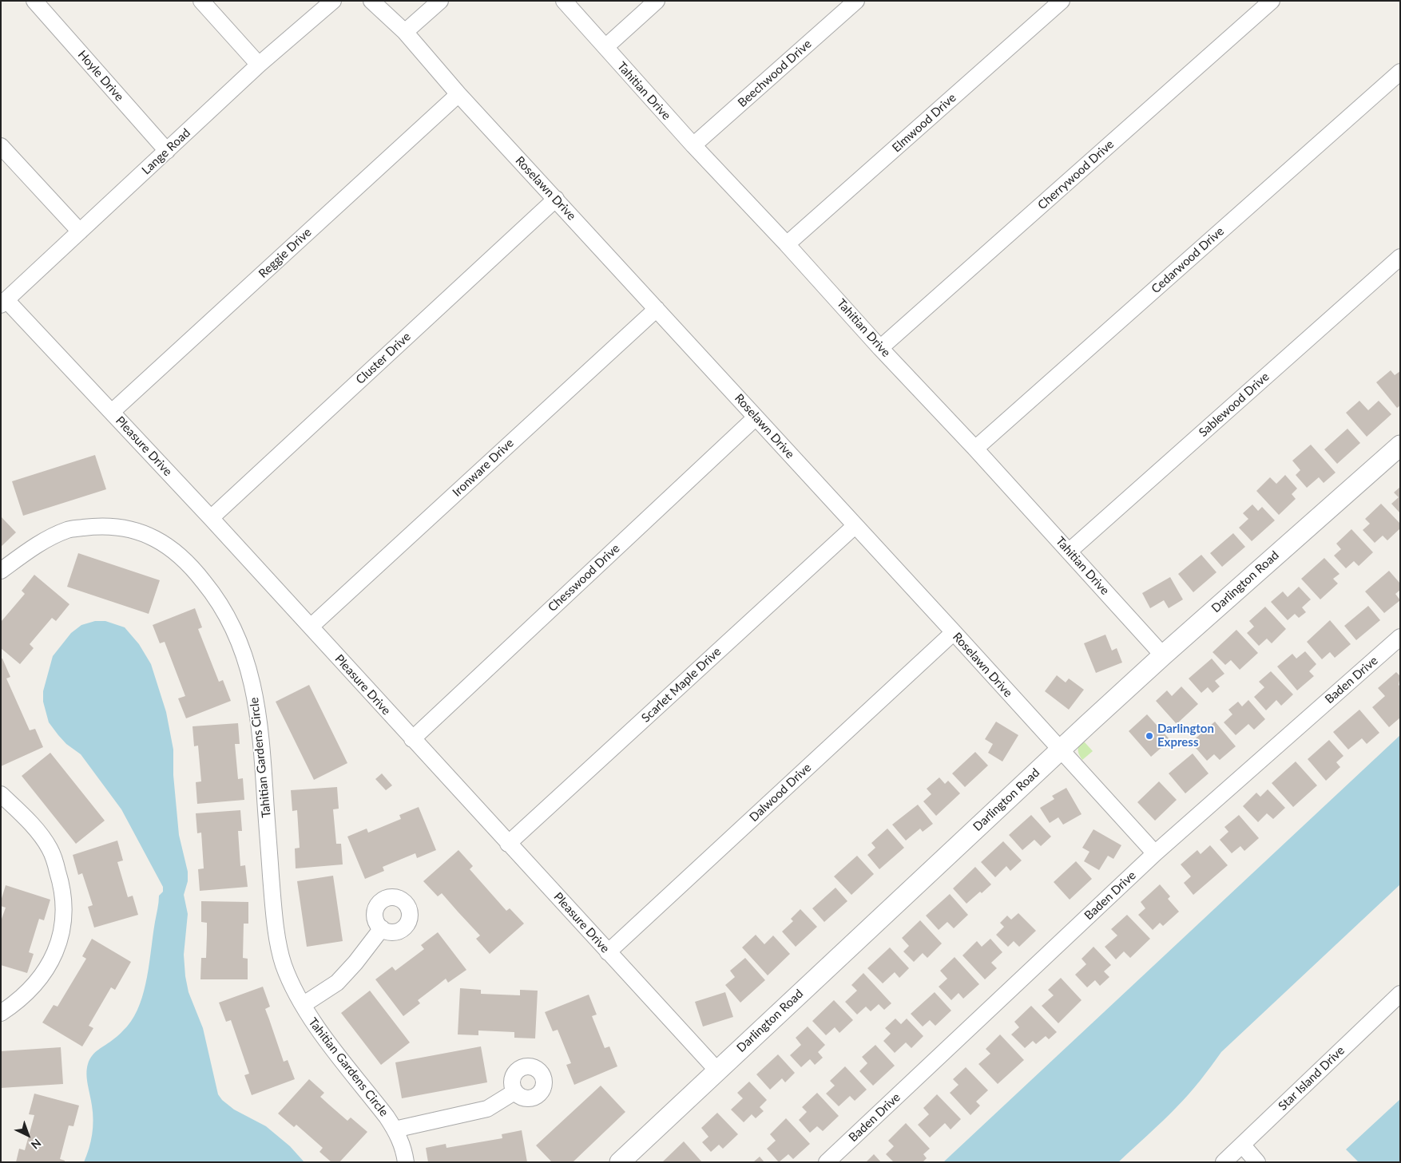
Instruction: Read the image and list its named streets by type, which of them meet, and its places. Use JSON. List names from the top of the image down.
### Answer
{
  "streets": {
    "street": [
      "Beechwood Drive",
      "Hoyle Drive",
      "Tahitian Drive",
      "Elmwood Drive",
      "Lange Road",
      "Cherrywood Drive",
      "Roselawn Drive",
      "Reggie Drive",
      "Cedarwood Drive",
      "Cluster Drive",
      "Sablewood Drive",
      "Pleasure Drive",
      "Ironware Drive",
      "Chesswood Drive",
      "Darlington Road",
      "Baden Drive",
      "Scarlet Maple Drive",
      "Tahitian Gardens Circle",
      "Dalwood Drive",
      "Star Island Drive"
    ]
  },
  "crossings": [
    ["Beechwood Drive", "Tahitian Drive"],
    ["Hoyle Drive", "Lange Road"],
    ["Tahitian Drive", "Elmwood Drive"],
    ["Tahitian Drive", "Cherrywood Drive"],
    ["Tahitian Drive", "Cedarwood Drive"],
    ["Tahitian Drive", "Sablewood Drive"],
    ["Tahitian Drive", "Darlington Road"],
    ["Lange Road", "Pleasure Drive"],
    ["Roselawn Drive", "Reggie Drive"],
    ["Roselawn Drive", "Cluster Drive"],
    ["Roselawn Drive", "Ironware Drive"],
    ["Roselawn Drive", "Chesswood Drive"],
    ["Roselawn Drive", "Darlington Road"],
    ["Roselawn Drive", "Baden Drive"],
    ["Roselawn Drive", "Scarlet Maple Drive"],
    ["Roselawn Drive", "Dalwood Drive"],
    ["Reggie Drive", "Pleasure Drive"],
    ["Cluster Drive", "Pleasure Drive"],
    ["Pleasure Drive", "Ironware Drive"],
    ["Pleasure Drive", "Chesswood Drive"],
    ["Pleasure Drive", "Darlington Road"],
    ["Pleasure Drive", "Scarlet Maple Drive"],
    ["Pleasure Drive", "Dalwood Drive"]
  ],
  "places": ["Darlington Express"],
  "north": "bottom right"
}
